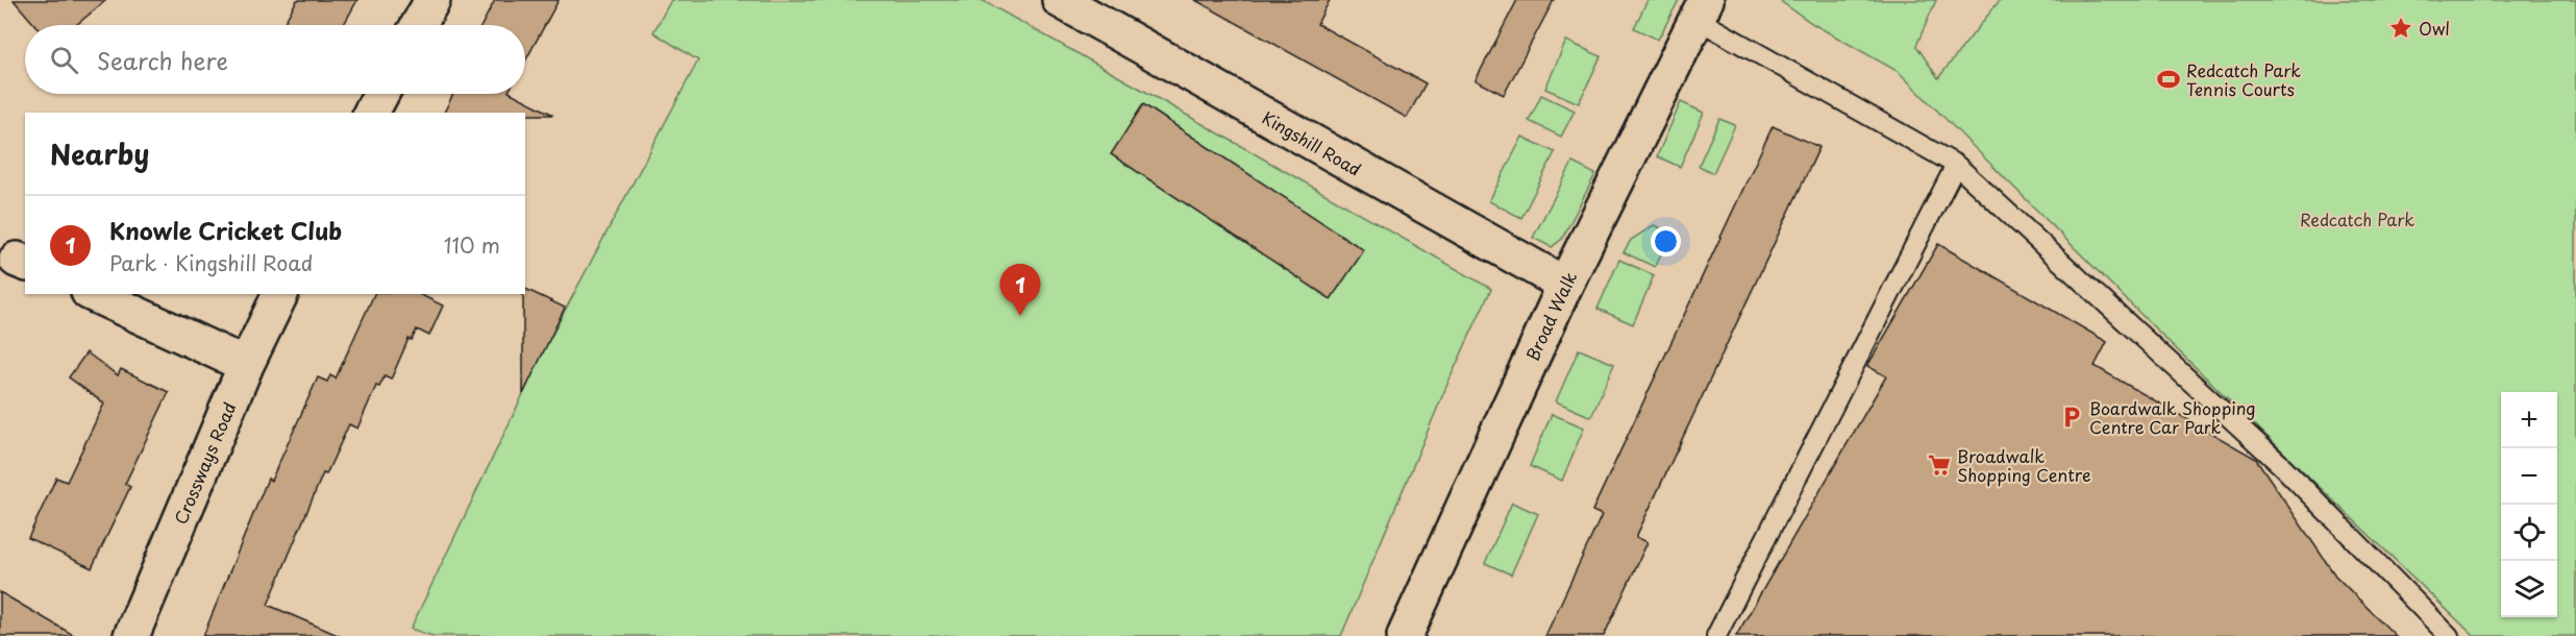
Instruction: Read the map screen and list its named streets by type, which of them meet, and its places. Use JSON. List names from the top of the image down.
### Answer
{
  "streets": {
    "street": ["Kingshill Road", "Broad Walk", "Crossways Road"]
  },
  "crossings": [
    ["Kingshill Road", "Broad Walk"]
  ],
  "parks": ["Redcatch Park"],
  "places": {
    "place": ["Owl"],
    "sports": ["Redcatch Park Tennis Courts"],
    "parking": ["Boardwalk Shopping Centre Car Park"],
    "supermarket": ["Broadwalk Shopping Centre"]
  },
  "page": {
    "search": "Search here",
    "heading": "Nearby",
    "list": [
      {
        "mark": "1",
        "name": "Knowle Cricket Club",
        "note": "Park · Kingshill Road",
        "value": "110 m"
      }
    ],
    "pins": "1",
    "map_buttons": ["+", "−"]
  }
}
